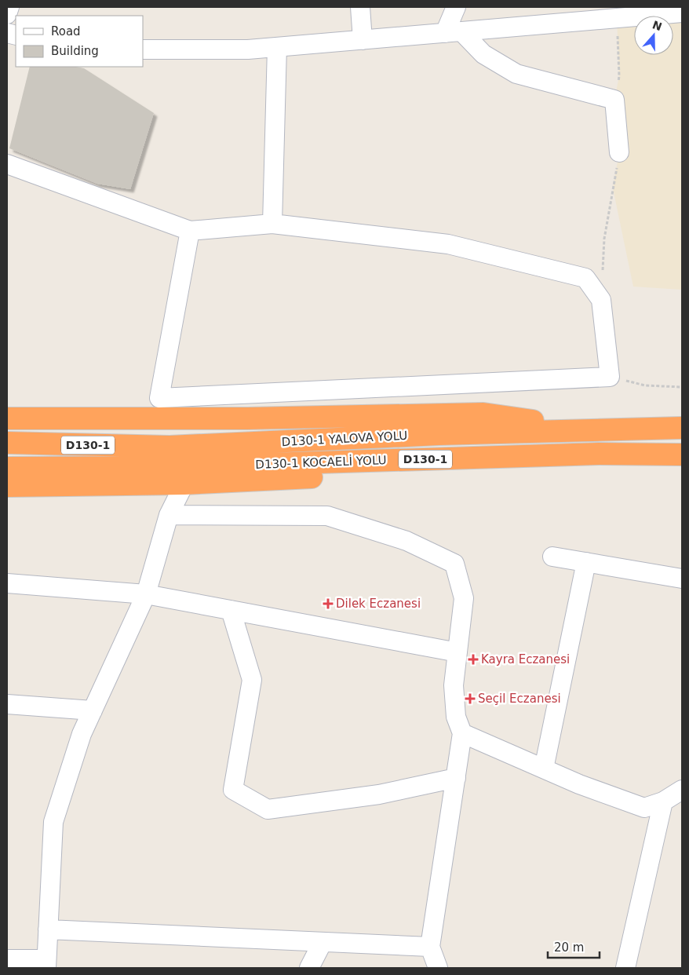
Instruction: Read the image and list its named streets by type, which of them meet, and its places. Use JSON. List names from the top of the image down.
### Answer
{
  "streets": {
    "highway": ["D130-1 YALOVA YOLU", "D130-1", "D130-1 KOCAELİ YOLU"]
  },
  "crossings": [
    ["D130-1 YALOVA YOLU", "D130-1 KOCAELİ YOLU"]
  ],
  "places": {
    "health": ["Dilek Eczanesi", "Kayra Eczanesi", "Seçil Eczanesi"]
  },
  "legend": ["Road", "Building"],
  "scale_bar": "20 m",
  "north": "top"
}
